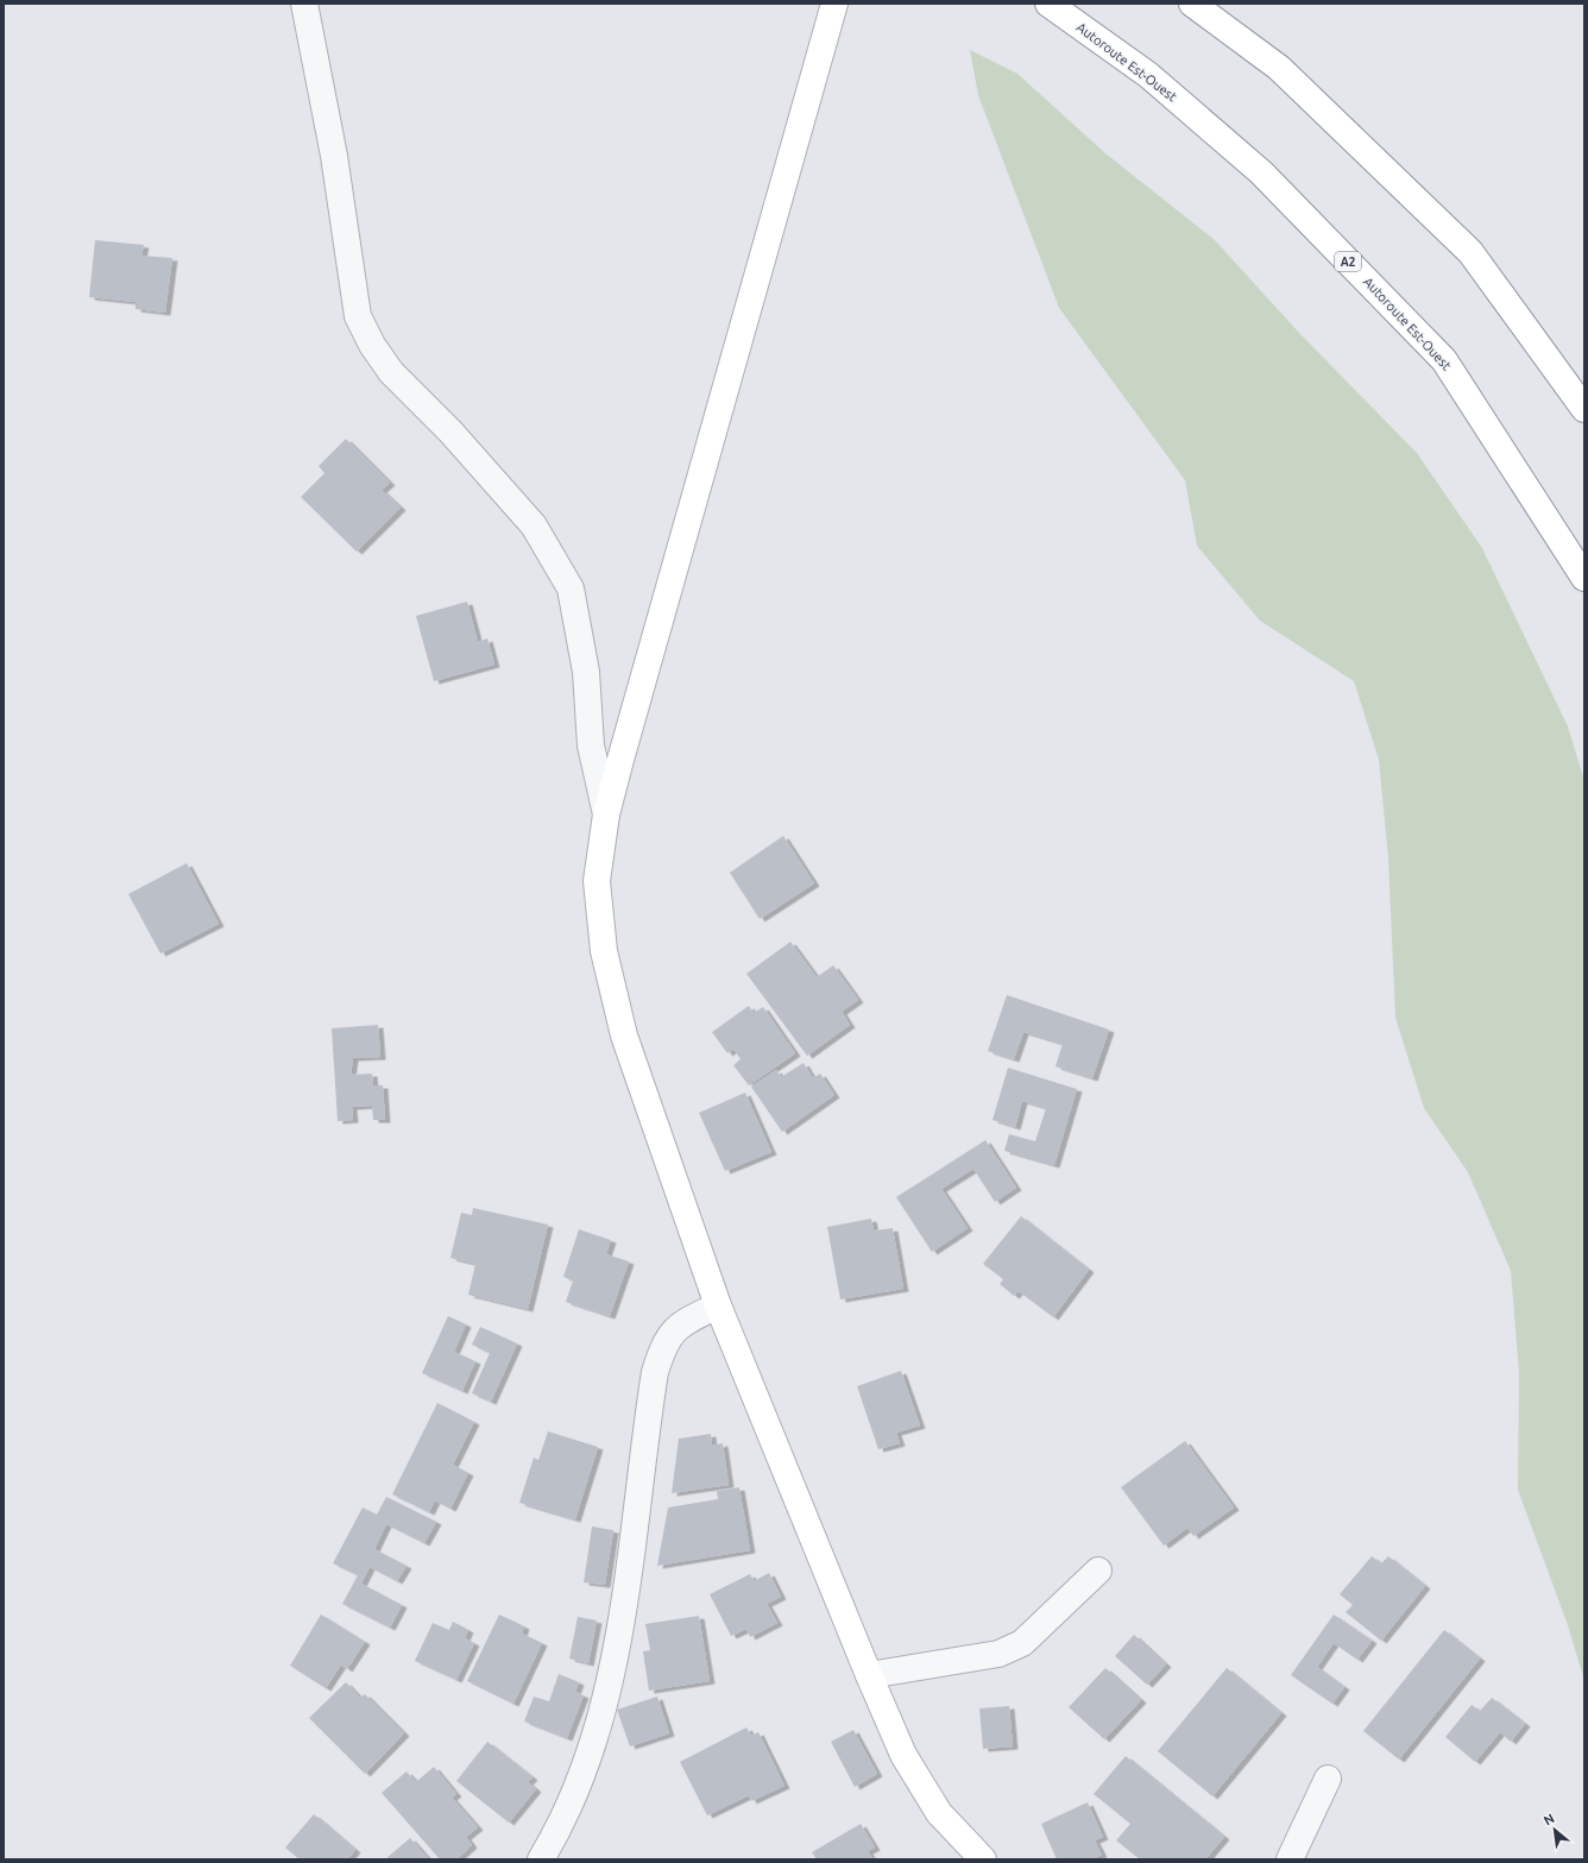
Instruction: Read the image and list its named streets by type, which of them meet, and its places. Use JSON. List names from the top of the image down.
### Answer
{
  "streets": {
    "main road": ["Autoroute Est-Ouest", "A2"]
  },
  "north": "top left"
}
